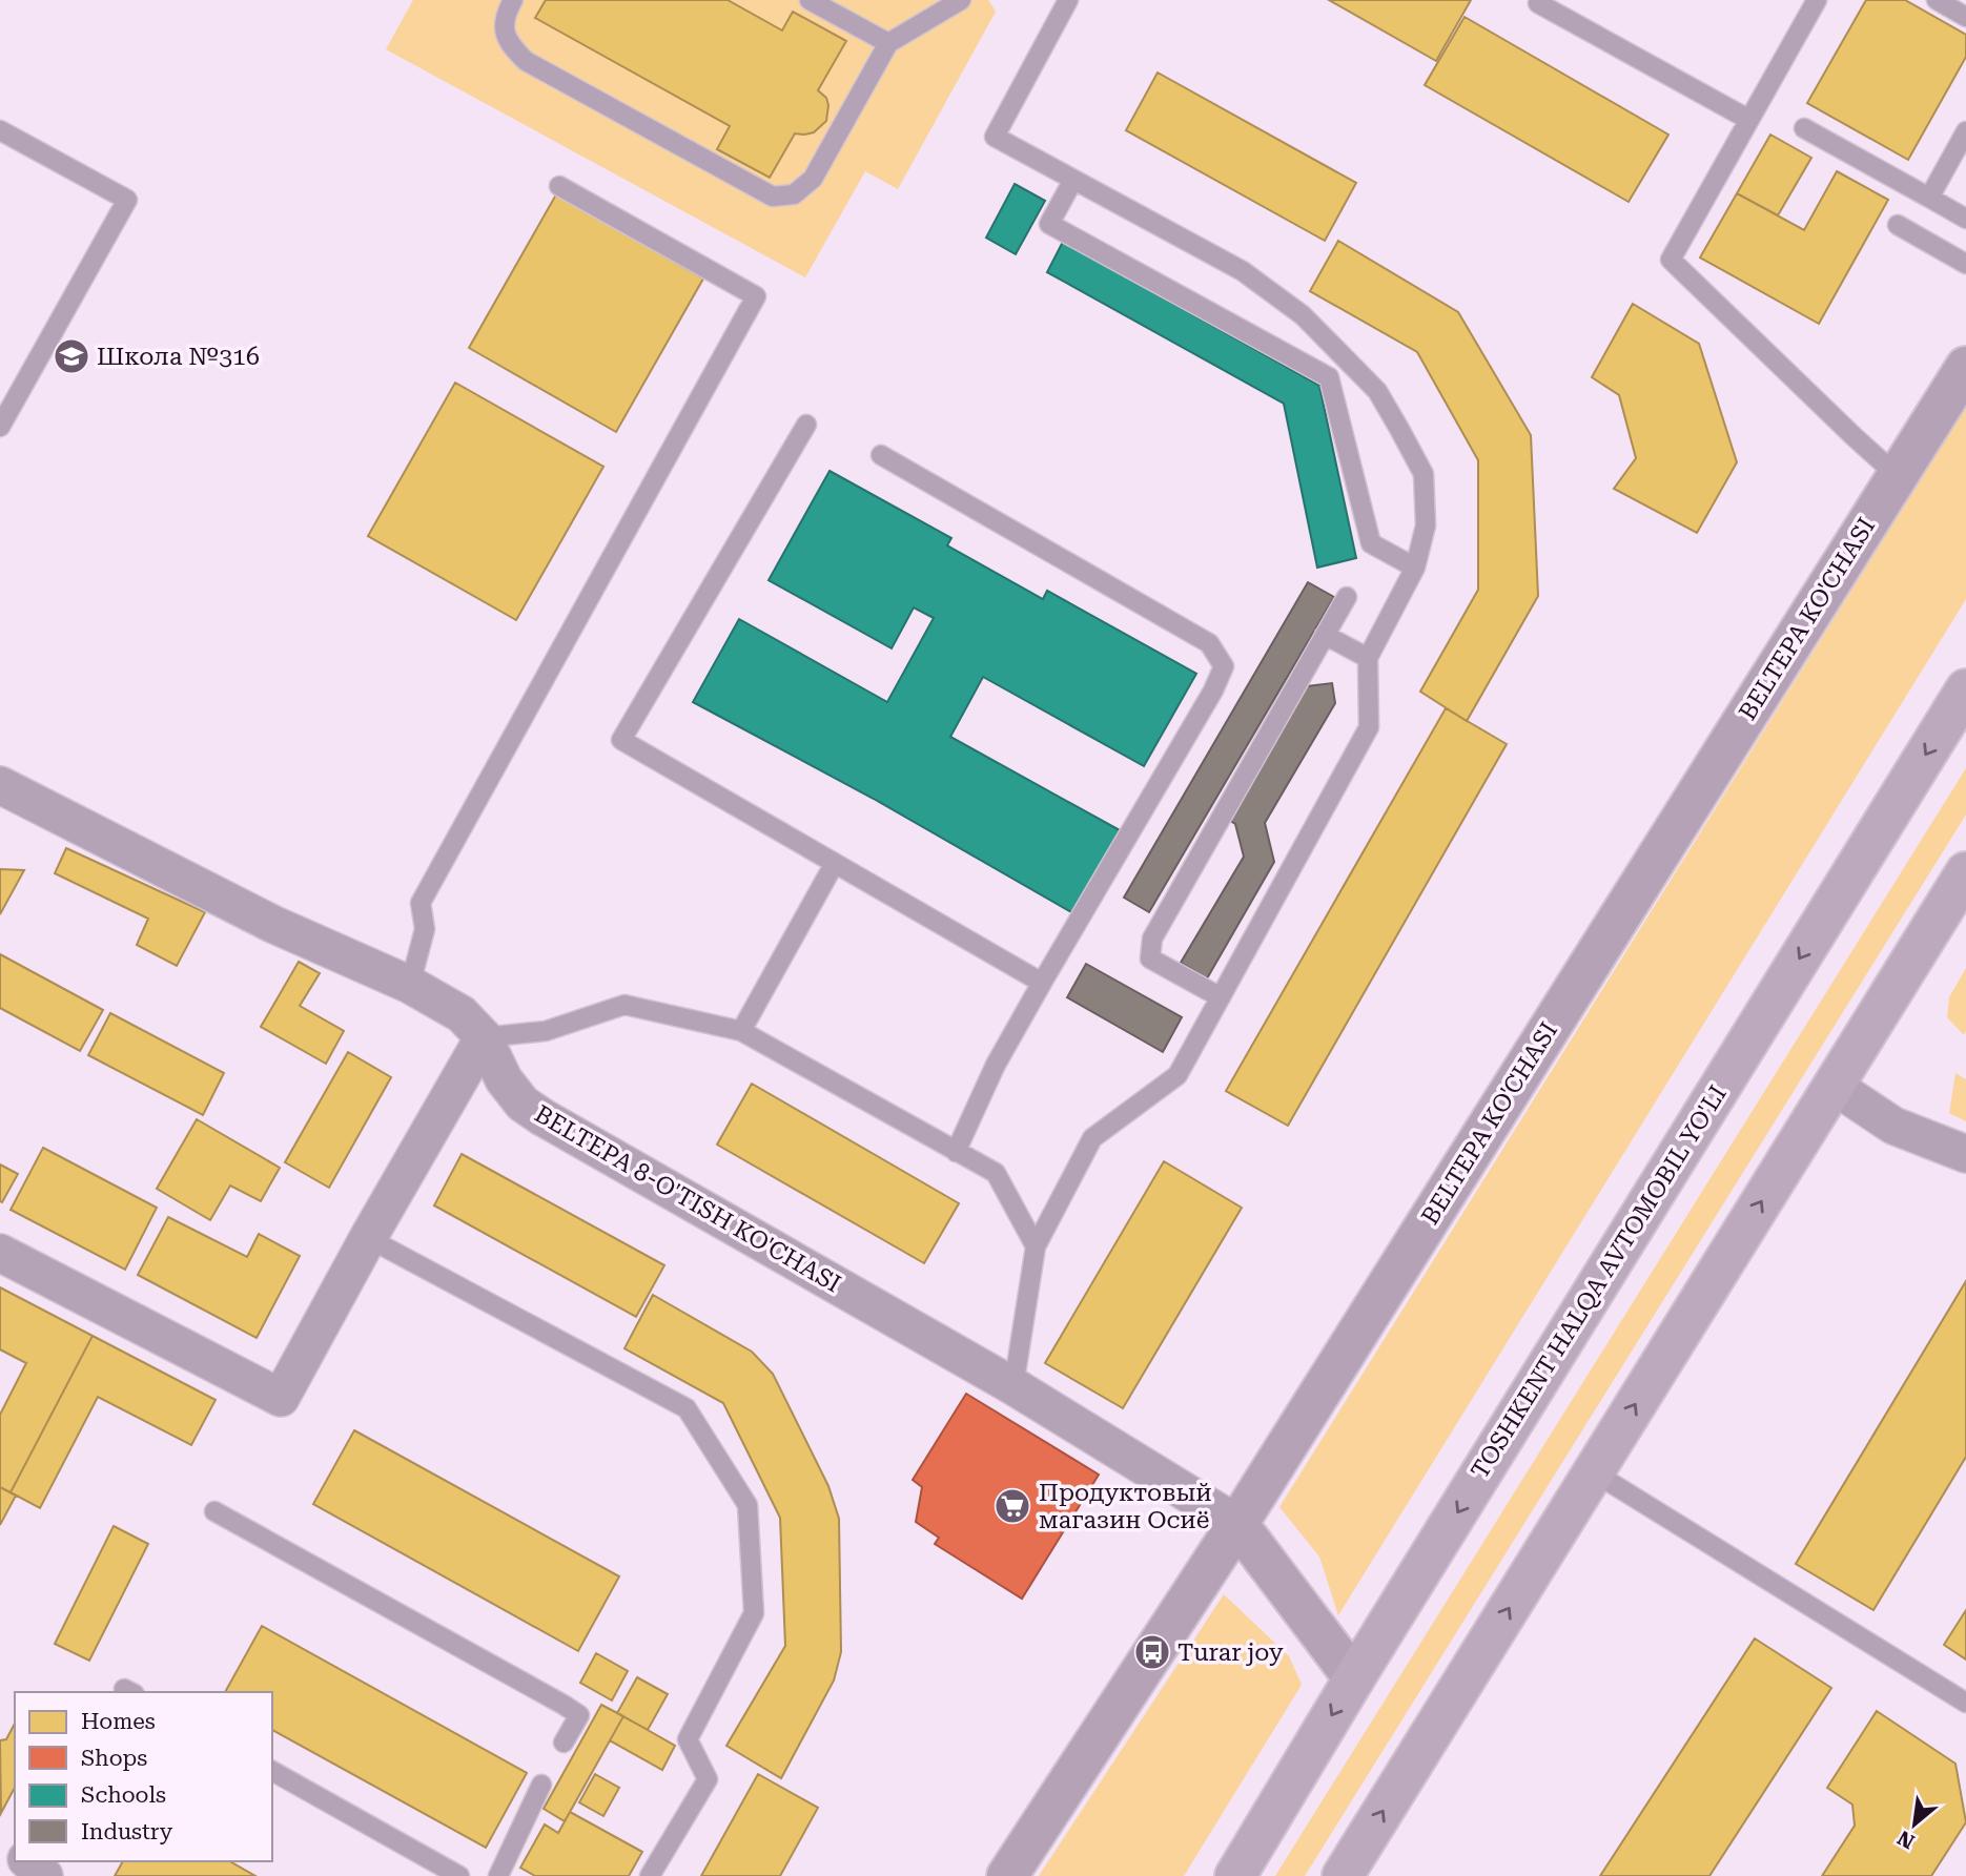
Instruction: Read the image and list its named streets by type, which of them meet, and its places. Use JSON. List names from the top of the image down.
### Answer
{
  "streets": {
    "highway": ["TOSHKENT HALQA AVTOMOBIL YO'LI"],
    "street": ["BELTEPA KO'CHASI", "BELTEPA 8-O'TISH KO'CHASI"]
  },
  "crossings": [
    ["BELTEPA KO'CHASI", "BELTEPA 8-O'TISH KO'CHASI"]
  ],
  "places": {
    "school or university": ["Школа №316"],
    "supermarket": ["Продуктовый магазин Осиё"],
    "bus stop": ["Turar joy"]
  },
  "legend": [
    "Homes",
    "Shops",
    "Schools",
    "Industry"
  ],
  "north": "bottom left"
}
